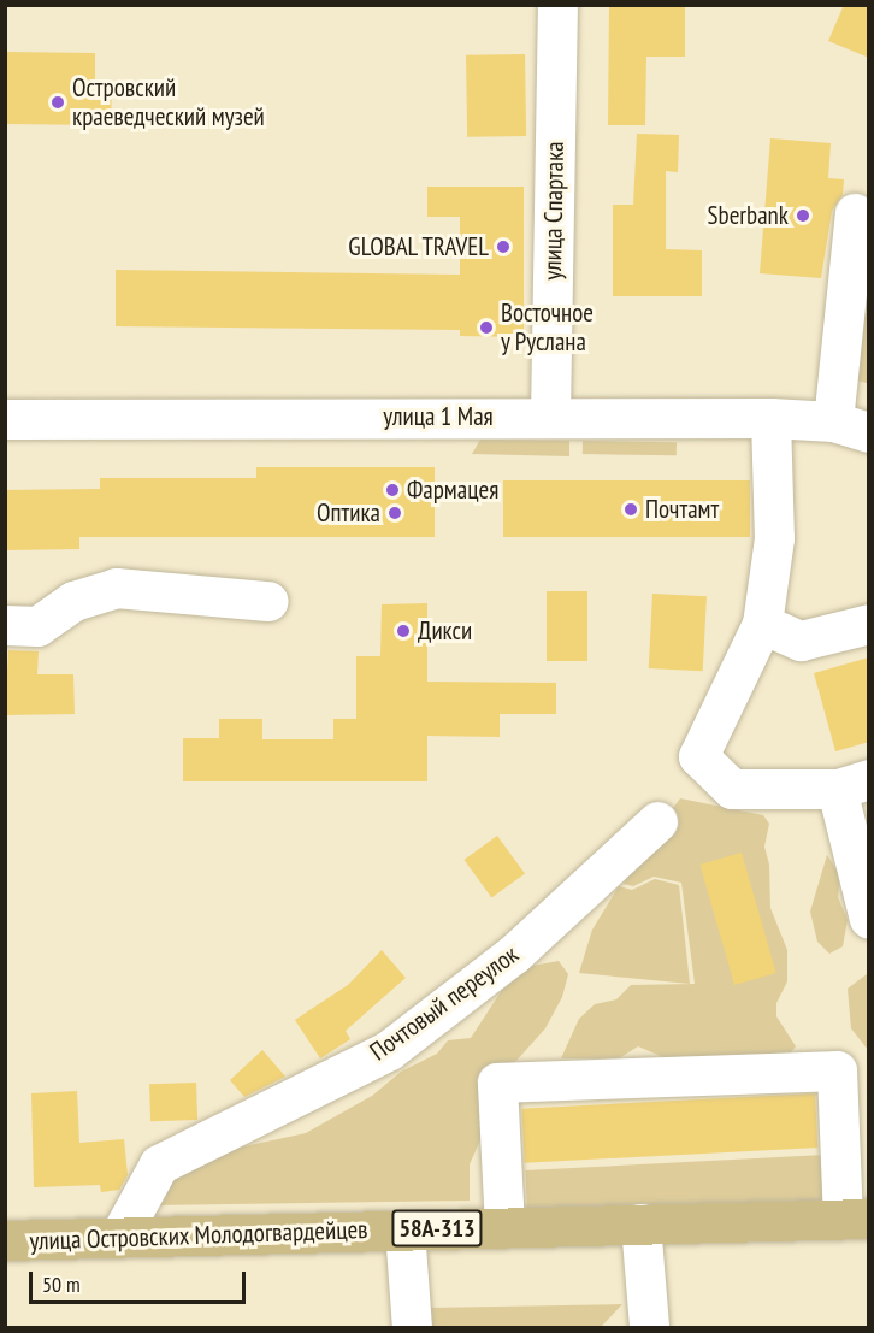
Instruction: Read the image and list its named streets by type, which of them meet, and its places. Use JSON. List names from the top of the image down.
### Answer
{
  "streets": {
    "main road": ["58А-313", "улица Островских Молодогвардейцев"],
    "street": ["улица Спартака", "улица 1 Мая", "Почтовый переулок"]
  },
  "crossings": [
    ["улица Спартака", "улица 1 Мая"],
    ["Почтовый переулок", "улица Островских Молодогвардейцев"]
  ],
  "places": [
    "Островский краеведческий музей",
    "Sberbank",
    "GLOBAL TRAVEL",
    "Восточное у Руслана",
    "Фармацея",
    "Почтамт",
    "Оптика",
    "Дикси"
  ],
  "scale_bar": "50 m"
}
